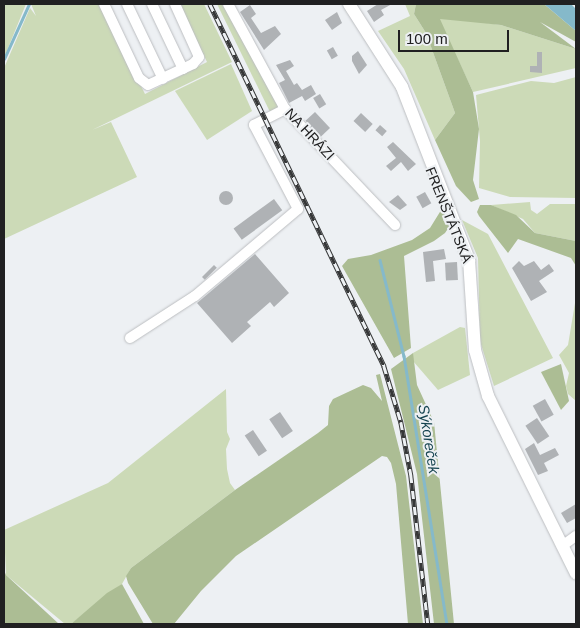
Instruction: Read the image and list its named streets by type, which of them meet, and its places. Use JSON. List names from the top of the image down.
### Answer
{
  "streets": {
    "main road": ["FRENŠTÁTSKÁ"],
    "street": ["NA HRÁZI"]
  },
  "water": ["Sýkoreček"],
  "scale_bar": "100 m"
}
